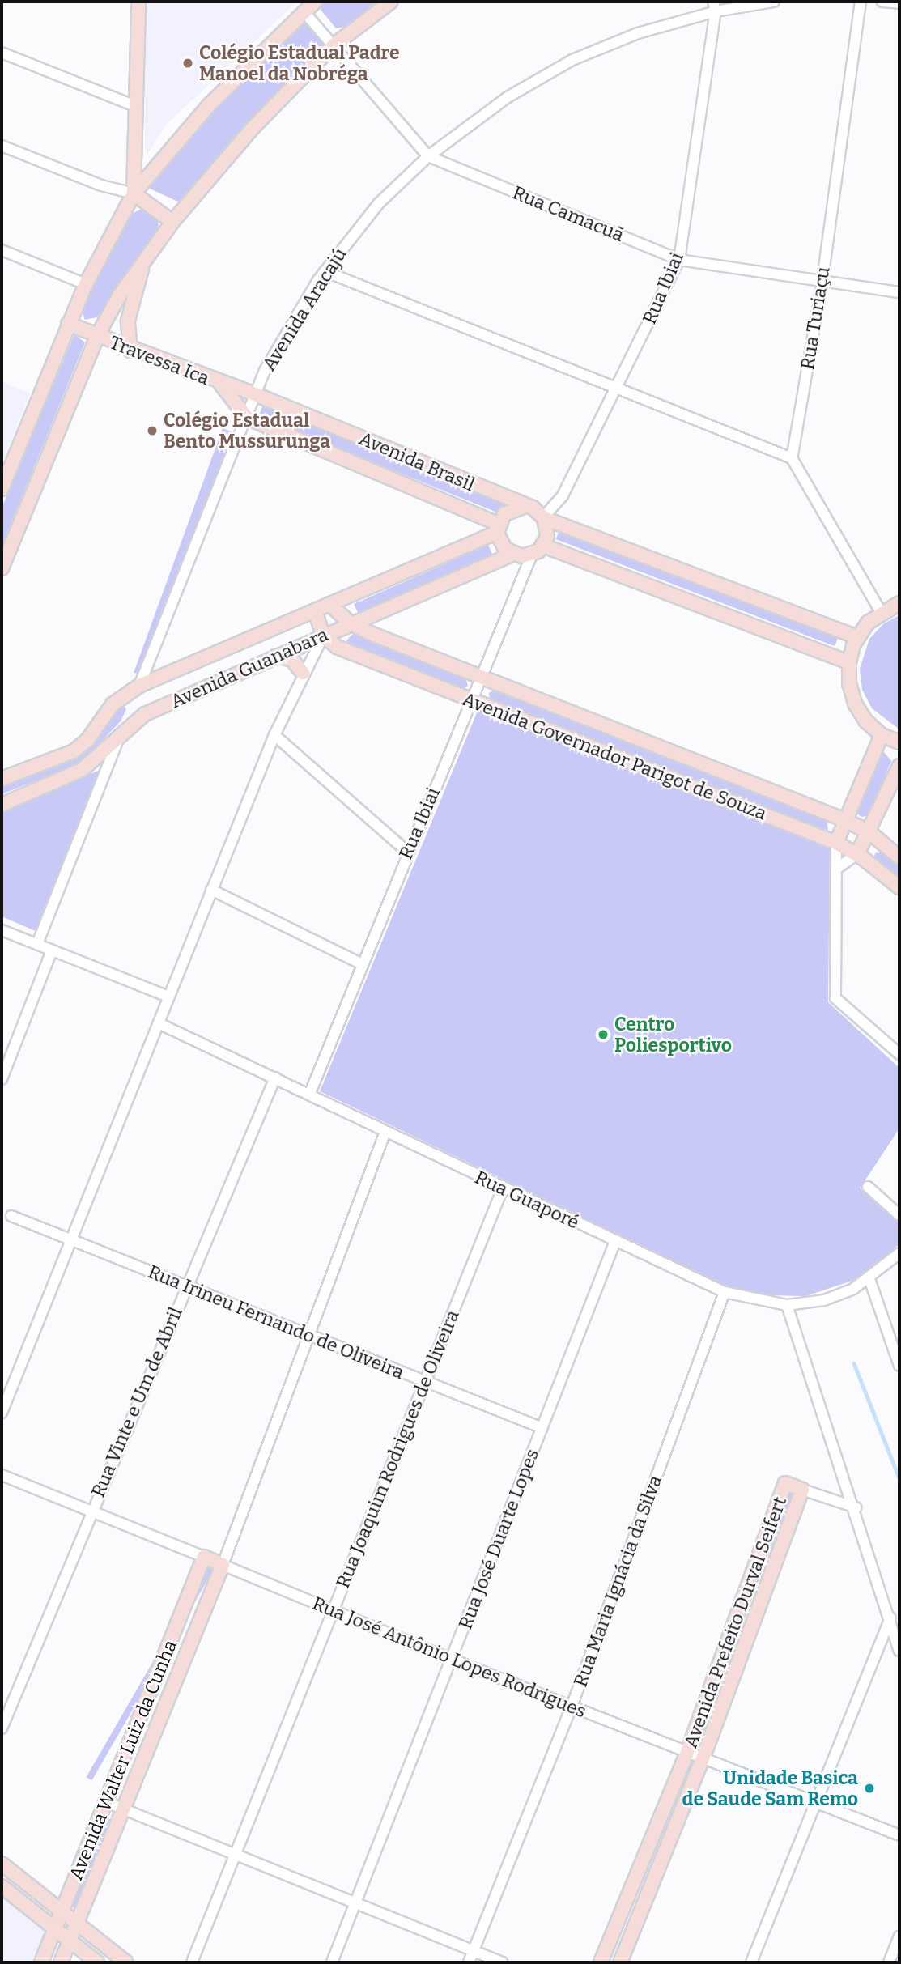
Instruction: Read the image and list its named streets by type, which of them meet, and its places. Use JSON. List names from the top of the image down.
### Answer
{
  "streets": {
    "street": [
      "Rua Camacuã",
      "Rua Ibiai",
      "Avenida Aracajú",
      "Rua Turiaçu",
      "Travessa Ica",
      "Avenida Brasil",
      "Avenida Guanabara",
      "Avenida Governador Parigot de Souza",
      "Rua Guaporé",
      "Rua Irineu Fernando de Oliveira",
      "Rua Vinte e Um de Abril",
      "Rua Joaquim Rodrigues de Oliveira",
      "Rua José Duarte Lopes",
      "Rua Maria Ignácia da Silva",
      "Avenida Prefeito Durval Seifert",
      "Rua José Antônio Lopes Rodrigues",
      "Avenida Walter Luiz da Cunha"
    ]
  },
  "crossings": [
    ["Rua Camacuã", "Rua Ibiai"],
    ["Rua Camacuã", "Avenida Aracajú"],
    ["Rua Camacuã", "Rua Turiaçu"],
    ["Rua Ibiai", "Avenida Aracajú"],
    ["Rua Ibiai", "Avenida Brasil"],
    ["Rua Ibiai", "Avenida Guanabara"],
    ["Rua Ibiai", "Avenida Governador Parigot de Souza"],
    ["Rua Ibiai", "Rua Guaporé"],
    ["Avenida Aracajú", "Avenida Brasil"],
    ["Avenida Aracajú", "Avenida Guanabara"],
    ["Travessa Ica", "Avenida Brasil"],
    ["Avenida Brasil", "Avenida Guanabara"],
    ["Avenida Guanabara", "Avenida Governador Parigot de Souza"],
    ["Rua Guaporé", "Rua Vinte e Um de Abril"],
    ["Rua Guaporé", "Rua Joaquim Rodrigues de Oliveira"],
    ["Rua Guaporé", "Rua José Duarte Lopes"],
    ["Rua Guaporé", "Rua Maria Ignácia da Silva"],
    ["Rua Irineu Fernando de Oliveira", "Rua Vinte e Um de Abril"],
    ["Rua Irineu Fernando de Oliveira", "Rua Joaquim Rodrigues de Oliveira"],
    ["Rua Irineu Fernando de Oliveira", "Rua José Duarte Lopes"],
    ["Rua Vinte e Um de Abril", "Rua José Antônio Lopes Rodrigues"],
    ["Rua Joaquim Rodrigues de Oliveira", "Rua José Antônio Lopes Rodrigues"],
    ["Rua José Duarte Lopes", "Rua José Antônio Lopes Rodrigues"],
    ["Rua Maria Ignácia da Silva", "Rua José Antônio Lopes Rodrigues"],
    ["Avenida Prefeito Durval Seifert", "Rua José Antônio Lopes Rodrigues"],
    ["Rua José Antônio Lopes Rodrigues", "Avenida Walter Luiz da Cunha"]
  ],
  "places": [
    "Colégio Estadual Padre Manoel da Nobréga",
    "Colégio Estadual Bento Mussurunga",
    "Centro Poliesportivo",
    "Unidade Basica de Saude Sam Remo"
  ]
}
